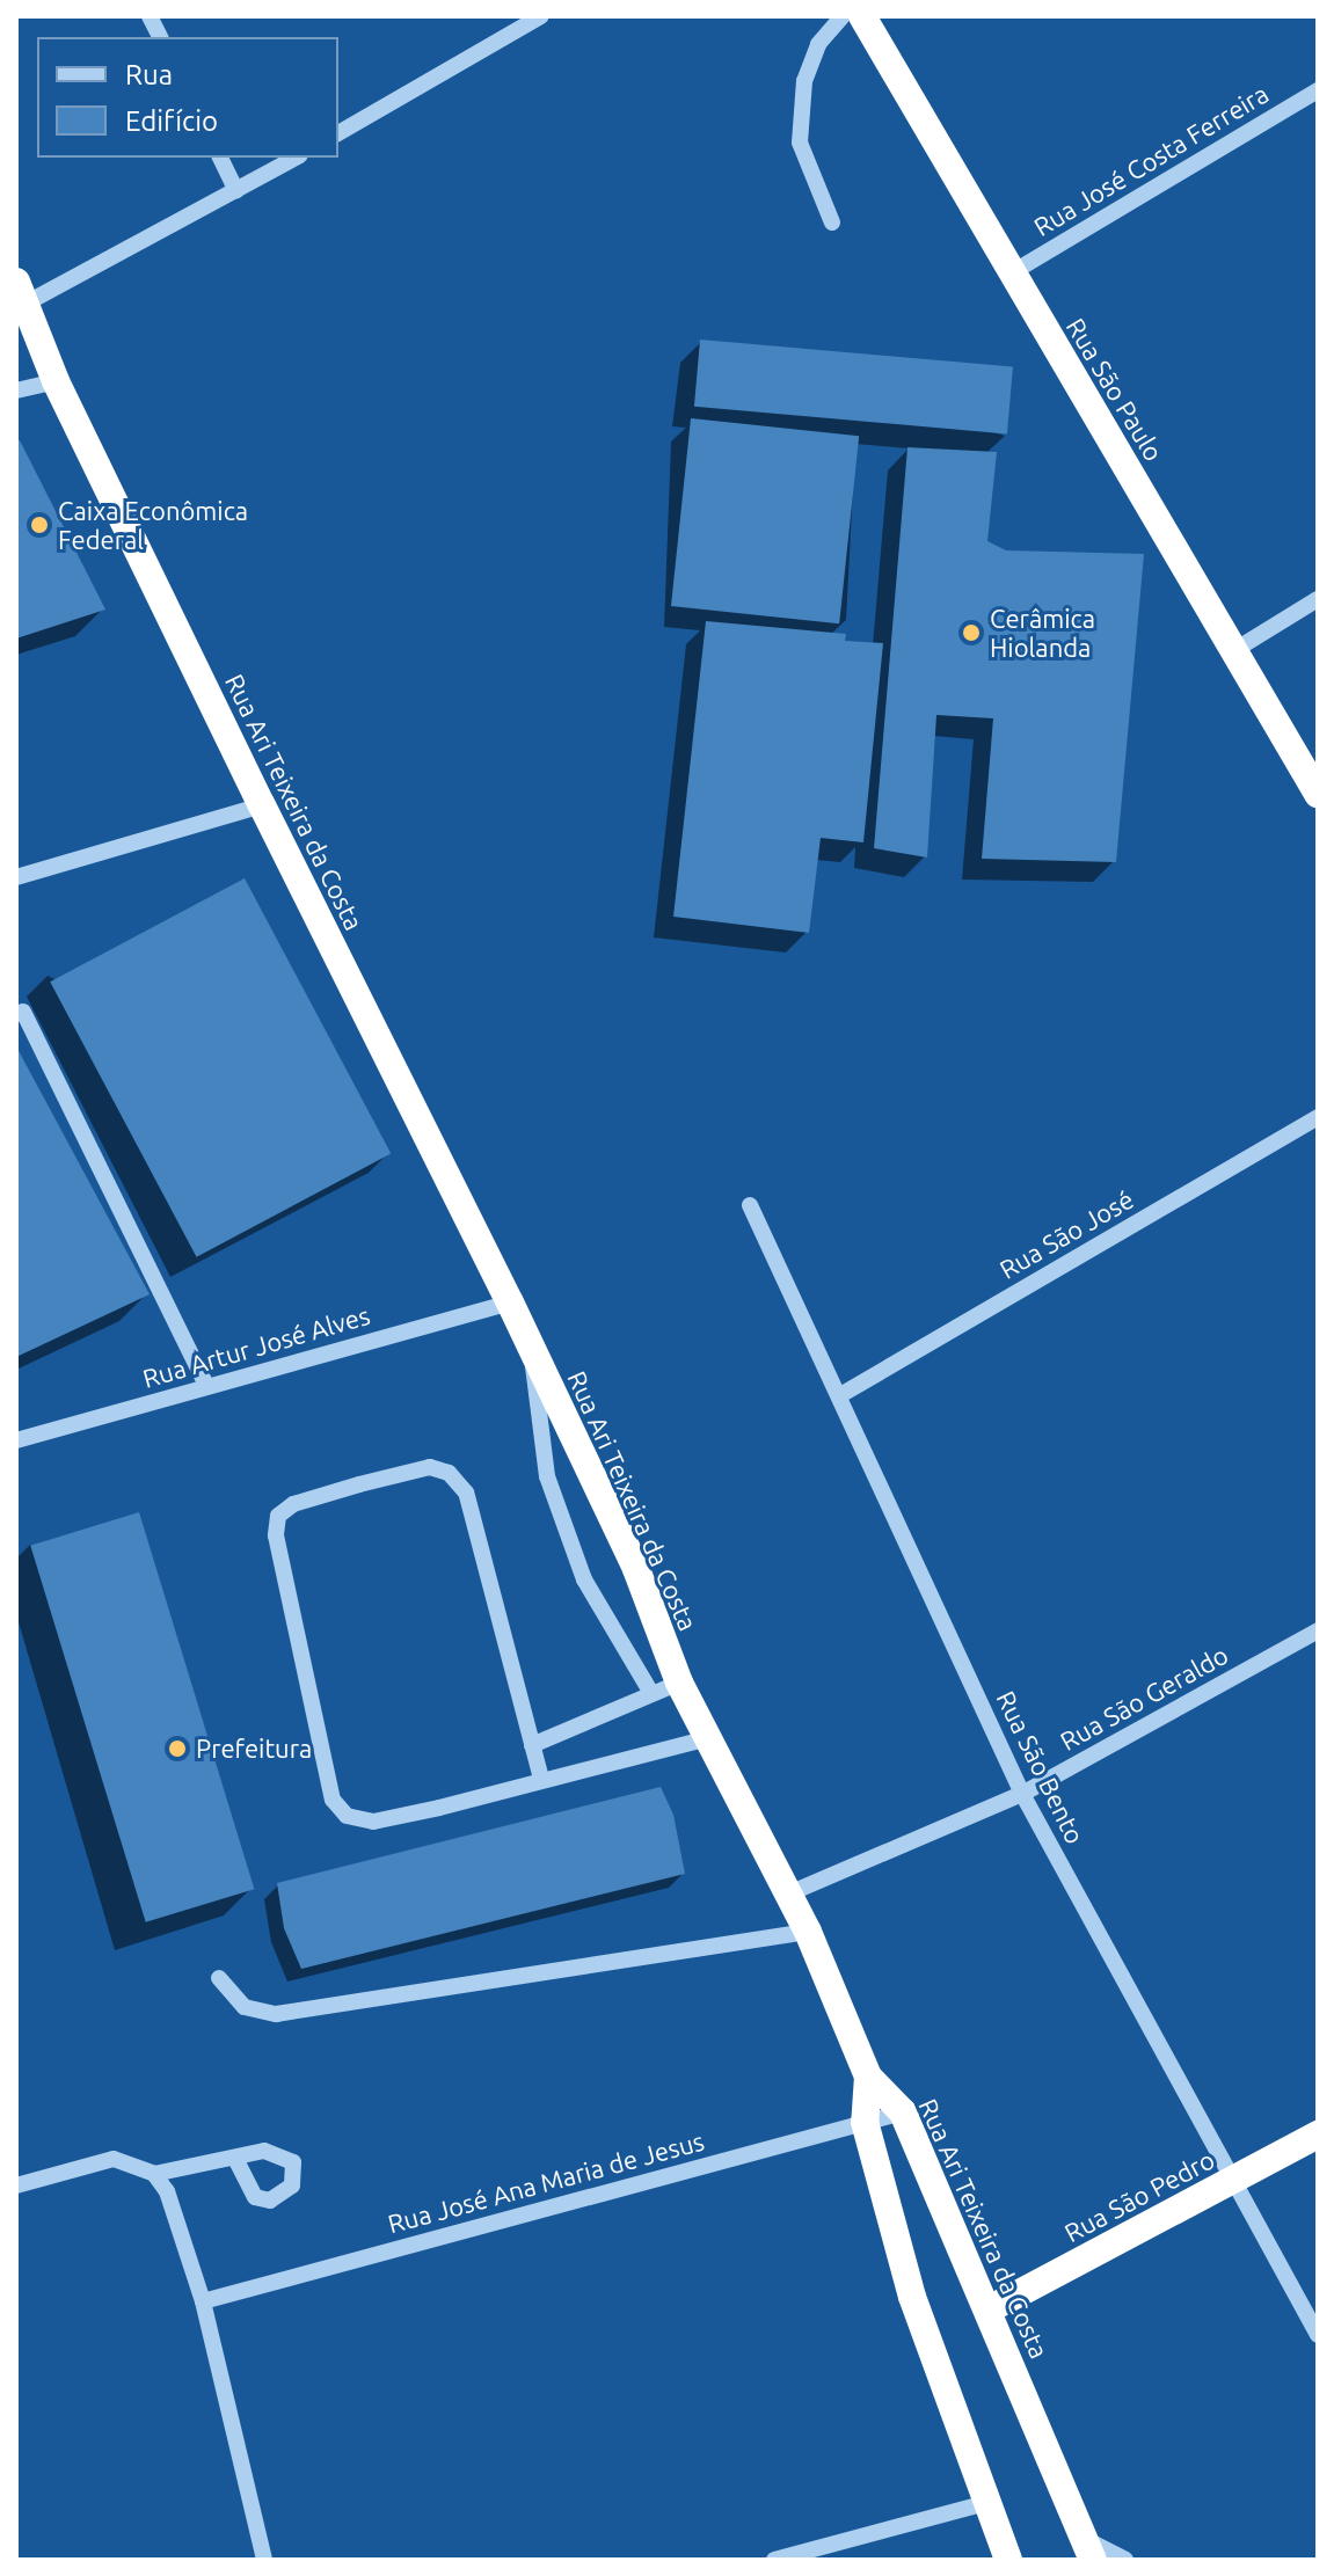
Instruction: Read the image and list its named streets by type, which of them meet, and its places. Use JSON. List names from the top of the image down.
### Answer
{
  "streets": {
    "highway": ["Rua São Paulo", "Rua Ari Teixeira da Costa", "Rua São Pedro"],
    "street": [
      "Rua José Costa Ferreira",
      "Rua São José",
      "Rua Artur José Alves",
      "Rua São Geraldo",
      "Rua São Bento",
      "Rua José Ana Maria de Jesus"
    ]
  },
  "crossings": [
    ["Rua José Costa Ferreira", "Rua São Paulo"],
    ["Rua Ari Teixeira da Costa", "Rua Artur José Alves"],
    ["Rua Ari Teixeira da Costa", "Rua São Geraldo"],
    ["Rua Ari Teixeira da Costa", "Rua José Ana Maria de Jesus"],
    ["Rua Ari Teixeira da Costa", "Rua São Pedro"],
    ["Rua São José", "Rua São Bento"],
    ["Rua São Geraldo", "Rua São Bento"],
    ["Rua São Bento", "Rua São Pedro"]
  ],
  "places": ["Caixa Econômica Federal", "Cerâmica Hiolanda", "Prefeitura"],
  "legend": ["Rua", "Edifício"]
}
